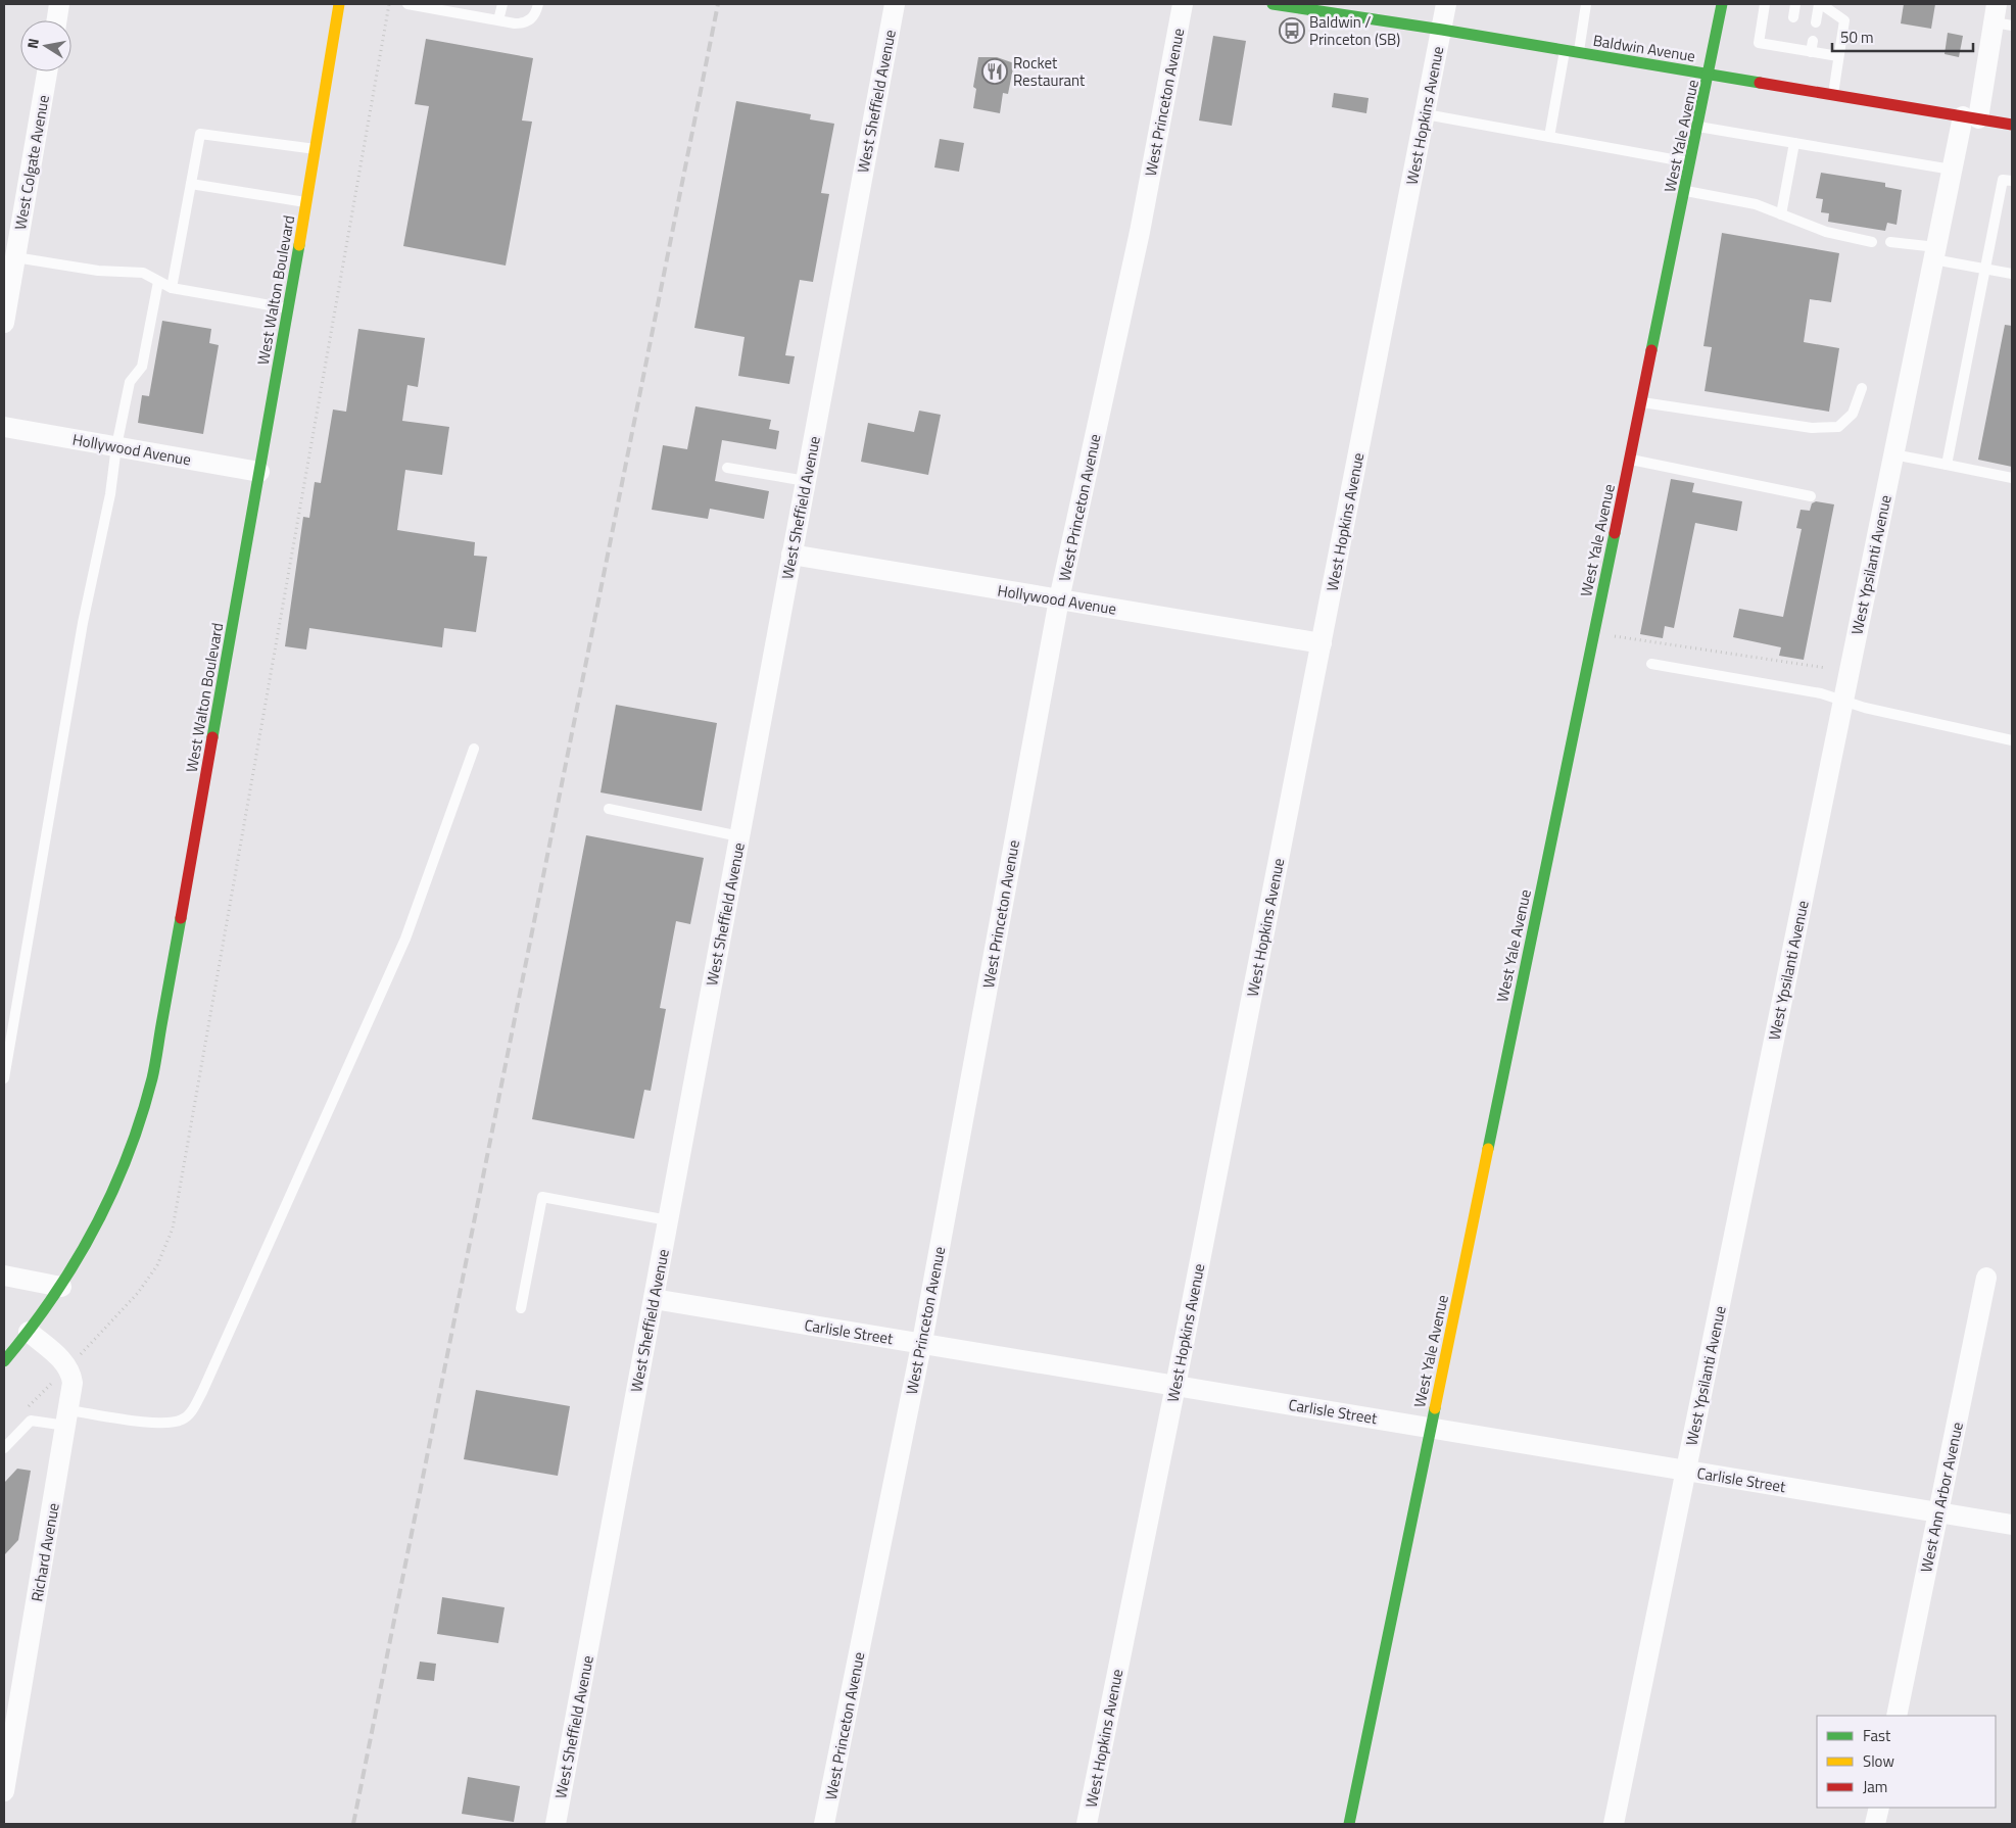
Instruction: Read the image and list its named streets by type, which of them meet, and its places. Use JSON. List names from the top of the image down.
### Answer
{
  "streets": {
    "main road": ["Baldwin Avenue", "West Yale Avenue", "West Walton Boulevard"],
    "street": [
      "West Sheffield Avenue",
      "West Princeton Avenue",
      "West Hopkins Avenue",
      "West Colgate Avenue",
      "Hollywood Avenue",
      "West Ypsilanti Avenue",
      "Carlisle Street",
      "West Ann Arbor Avenue",
      "Richard Avenue"
    ]
  },
  "crossings": [
    ["Baldwin Avenue", "West Hopkins Avenue"],
    ["Baldwin Avenue", "West Yale Avenue"],
    ["Baldwin Avenue", "West Ypsilanti Avenue"],
    ["West Sheffield Avenue", "Hollywood Avenue"],
    ["West Sheffield Avenue", "Carlisle Street"],
    ["West Princeton Avenue", "Hollywood Avenue"],
    ["West Princeton Avenue", "Carlisle Street"],
    ["West Hopkins Avenue", "Hollywood Avenue"],
    ["West Hopkins Avenue", "Carlisle Street"],
    ["West Yale Avenue", "Carlisle Street"],
    ["West Walton Boulevard", "Hollywood Avenue"],
    ["West Ypsilanti Avenue", "Carlisle Street"],
    ["Carlisle Street", "West Ann Arbor Avenue"]
  ],
  "places": {
    "bus stop": ["Baldwin / Princeton (SB)"],
    "restaurant": ["Rocket Restaurant"]
  },
  "legend": ["Fast", "Slow", "Jam"],
  "scale_bar": "50 m",
  "north": "left"
}
